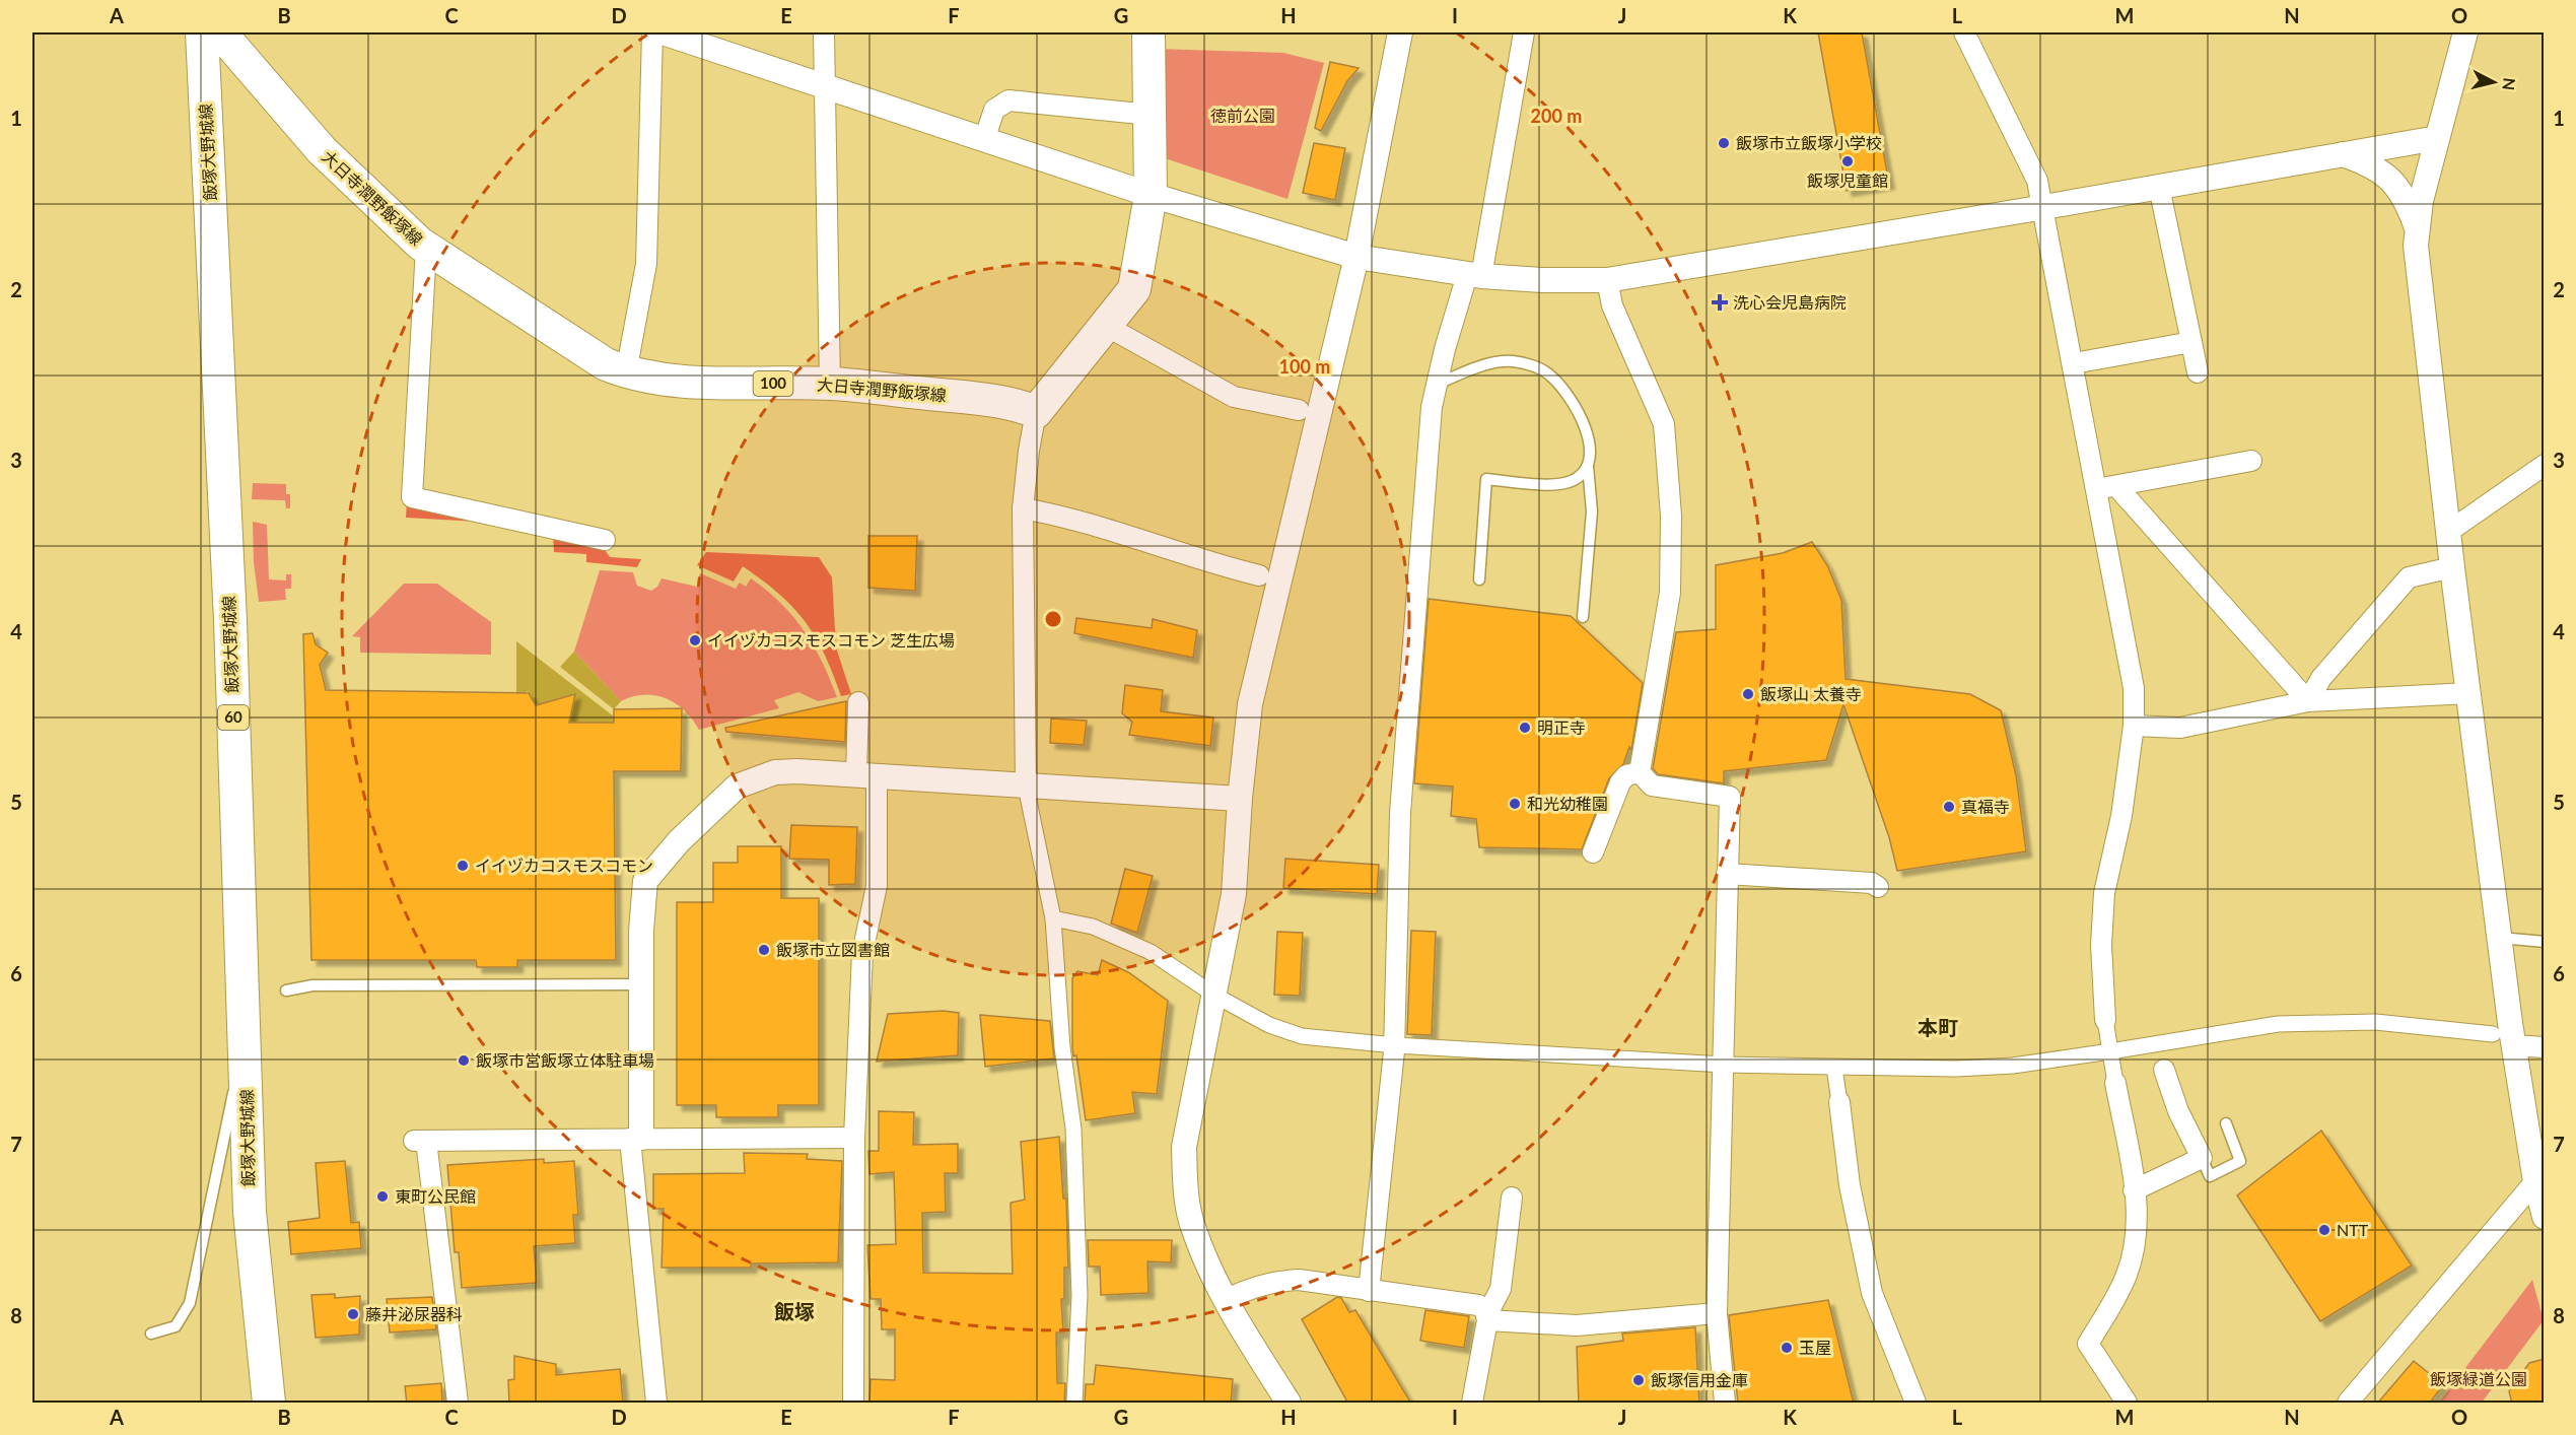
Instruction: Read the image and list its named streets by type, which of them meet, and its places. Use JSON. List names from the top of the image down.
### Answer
{
  "streets": {
    "main road": [
      "飯塚大野城線",
      "大日寺潤野飯塚線",
      "100",
      "60"
    ]
  },
  "districts": ["本町", "飯塚"],
  "parks": ["徳前公園", "飯塚緑道公園"],
  "places": {
    "other": [
      "飯塚市立飯塚小学校",
      "飯塚児童館",
      "イイヅカコスモスコモン 芝生広場",
      "飯塚山 太養寺",
      "明正寺",
      "和光幼稚園",
      "真福寺",
      "イイヅカコスモスコモン",
      "飯塚市立図書館",
      "飯塚市営飯塚立体駐車場",
      "東町公民館",
      "NTT",
      "藤井泌尿器科",
      "玉屋",
      "飯塚信用金庫"
    ],
    "health": ["洗心会児島病院"]
  },
  "north": "right",
  "grid": {
    "columns": [
      "A",
      "B",
      "C",
      "D",
      "E",
      "F",
      "G",
      "H",
      "I",
      "J",
      "K",
      "L",
      "M",
      "N",
      "O"
    ],
    "rows": [
      "1",
      "2",
      "3",
      "4",
      "5",
      "6",
      "7",
      "8"
    ]
  },
  "rings": ["200 m", "100 m"]
}
